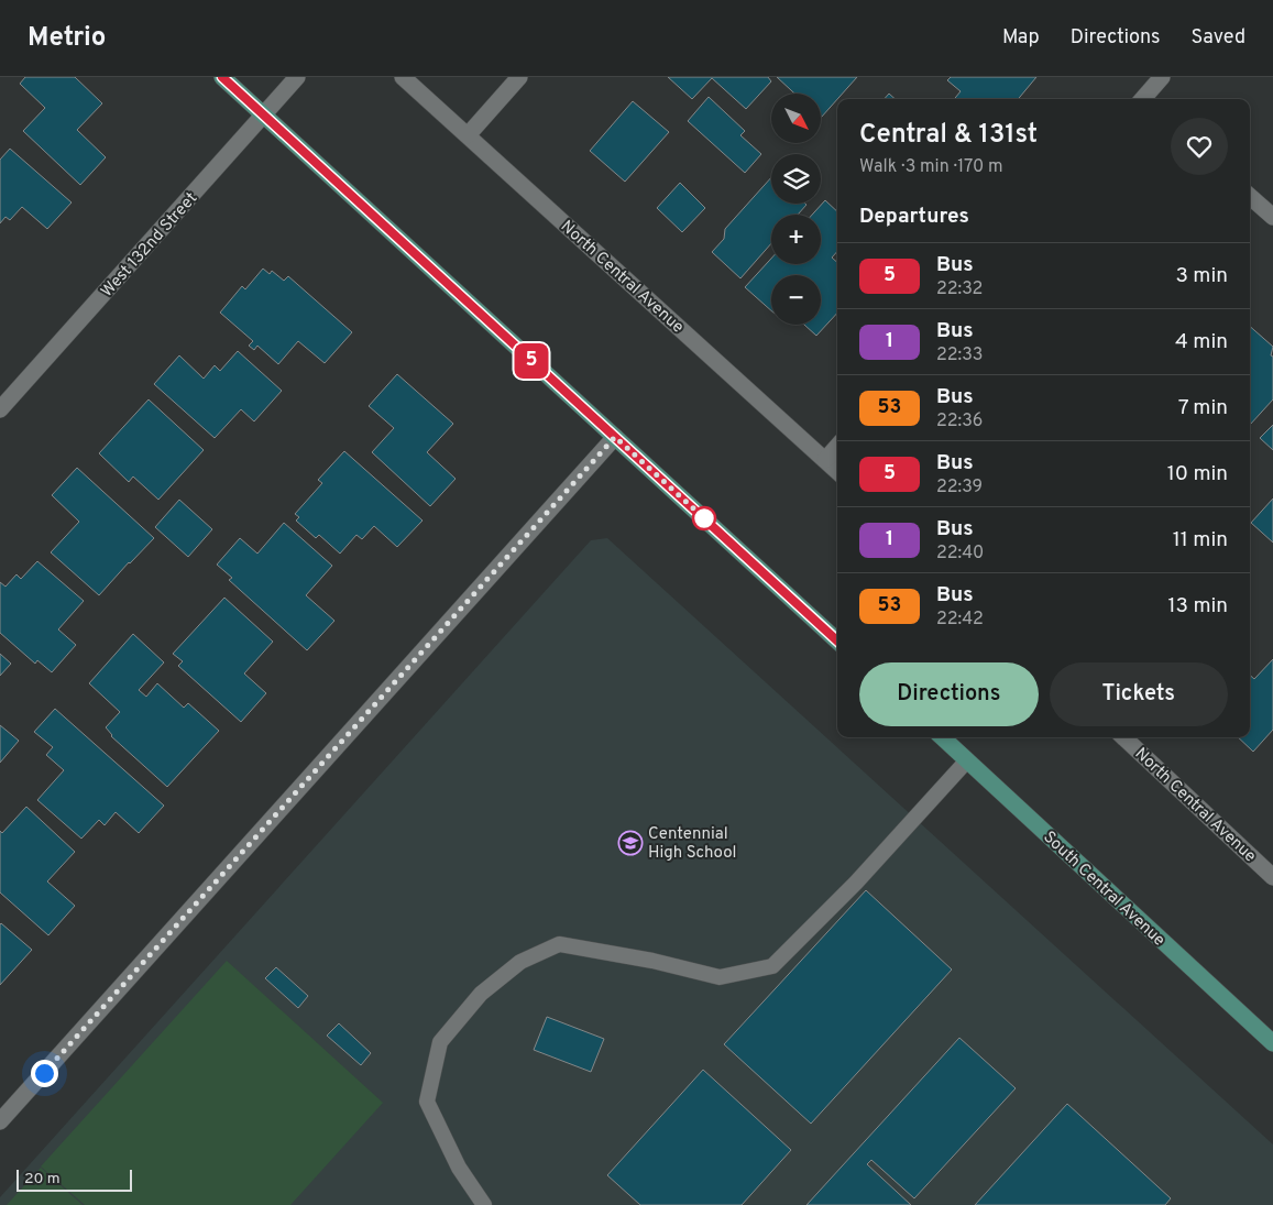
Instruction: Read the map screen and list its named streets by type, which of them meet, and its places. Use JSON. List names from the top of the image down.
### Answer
{
  "streets": {
    "main road": ["South Central Avenue"],
    "street": ["West 132nd Street", "North Central Avenue"]
  },
  "places": {
    "school or university": ["Centennial High School"]
  },
  "lines": ["bus line 5"],
  "scale_bar": "20 m",
  "north": "bottom right",
  "page": {
    "header": "Metrio",
    "nav": ["Map", "Directions", "Saved"],
    "on_map": "5",
    "map_buttons": ["+", "−"],
    "heading": [
      ["Central & 131st", "Walk · 3 min · 170 m"],
      "Departures"
    ],
    "list": [
      {
        "mark": "5",
        "name": "Bus",
        "note": "22:32",
        "value": "3 min"
      },
      {
        "mark": "1",
        "name": "Bus",
        "note": "22:33",
        "value": "4 min"
      },
      {
        "mark": "53",
        "name": "Bus",
        "note": "22:36",
        "value": "7 min"
      },
      {
        "mark": "5",
        "name": "Bus",
        "note": "22:39",
        "value": "10 min"
      },
      {
        "mark": "1",
        "name": "Bus",
        "note": "22:40",
        "value": "11 min"
      },
      {
        "mark": "53",
        "name": "Bus",
        "note": "22:42",
        "value": "13 min"
      }
    ],
    "buttons": ["Directions", "Tickets"],
    "scale": "20 m"
  }
}
